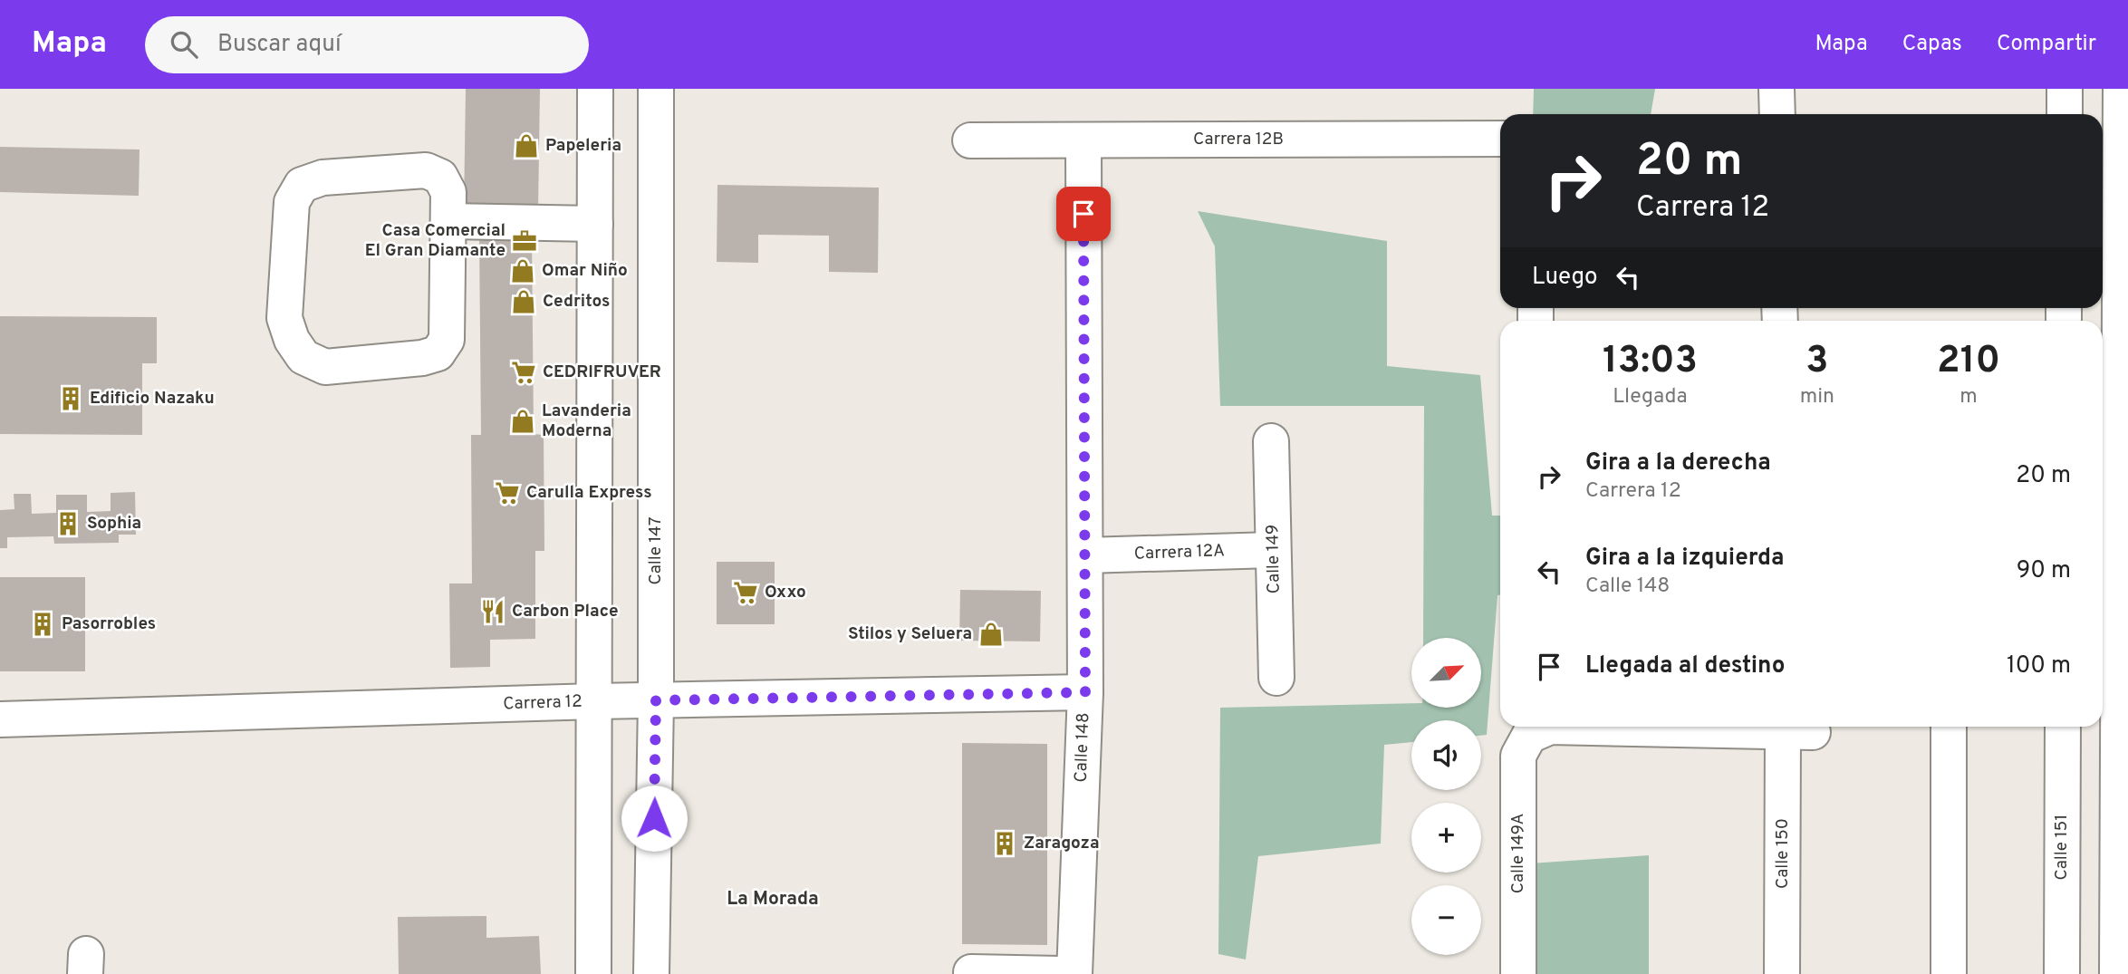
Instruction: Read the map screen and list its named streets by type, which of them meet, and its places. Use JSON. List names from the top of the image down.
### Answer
{
  "streets": {
    "street": [
      "Carrera 12B",
      "Calle 147",
      "Carrera 12A",
      "Calle 149",
      "Carrera 12",
      "Calle 148",
      "Calle 151",
      "Calle 149A",
      "Calle 150"
    ]
  },
  "crossings": [
    ["Carrera 12B", "Calle 148"],
    ["Calle 147", "Carrera 12"],
    ["Carrera 12A", "Calle 149"],
    ["Carrera 12A", "Calle 148"],
    ["Carrera 12", "Calle 148"],
    ["Calle 149A", "Calle 150"]
  ],
  "districts": ["La Morada"],
  "places": {
    "shop": [
      "Papeleria",
      "Omar Niño",
      "Cedritos",
      "Lavanderia Moderna",
      "Stilos y Seluera"
    ],
    "office": ["Casa Comercial El Gran Diamante"],
    "supermarket": ["CEDRIFRUVER", "Carulla Express", "Oxxo"],
    "building": [
      "Edificio Nazaku",
      "Sophia",
      "Pasorrobles",
      "Zaragoza"
    ],
    "restaurant": ["Carbon Place"]
  },
  "north": "top right",
  "page": {
    "header": "Mapa",
    "search": "Buscar aquí",
    "nav": ["Mapa", "Capas", "Compartir"],
    "turn": ["20 m", "Carrera 12"],
    "then": "Luego",
    "eta": [
      "13:03",
      "Llegada",
      "3",
      "min",
      "210",
      "m"
    ],
    "list": [
      {
        "name": "Gira a la derecha",
        "note": "Carrera 12",
        "value": "20 m"
      },
      {
        "name": "Gira a la izquierda",
        "note": "Calle 148",
        "value": "90 m"
      },
      {
        "name": "Llegada al destino",
        "value": "100 m"
      }
    ],
    "map_buttons": ["+", "−"]
  }
}
